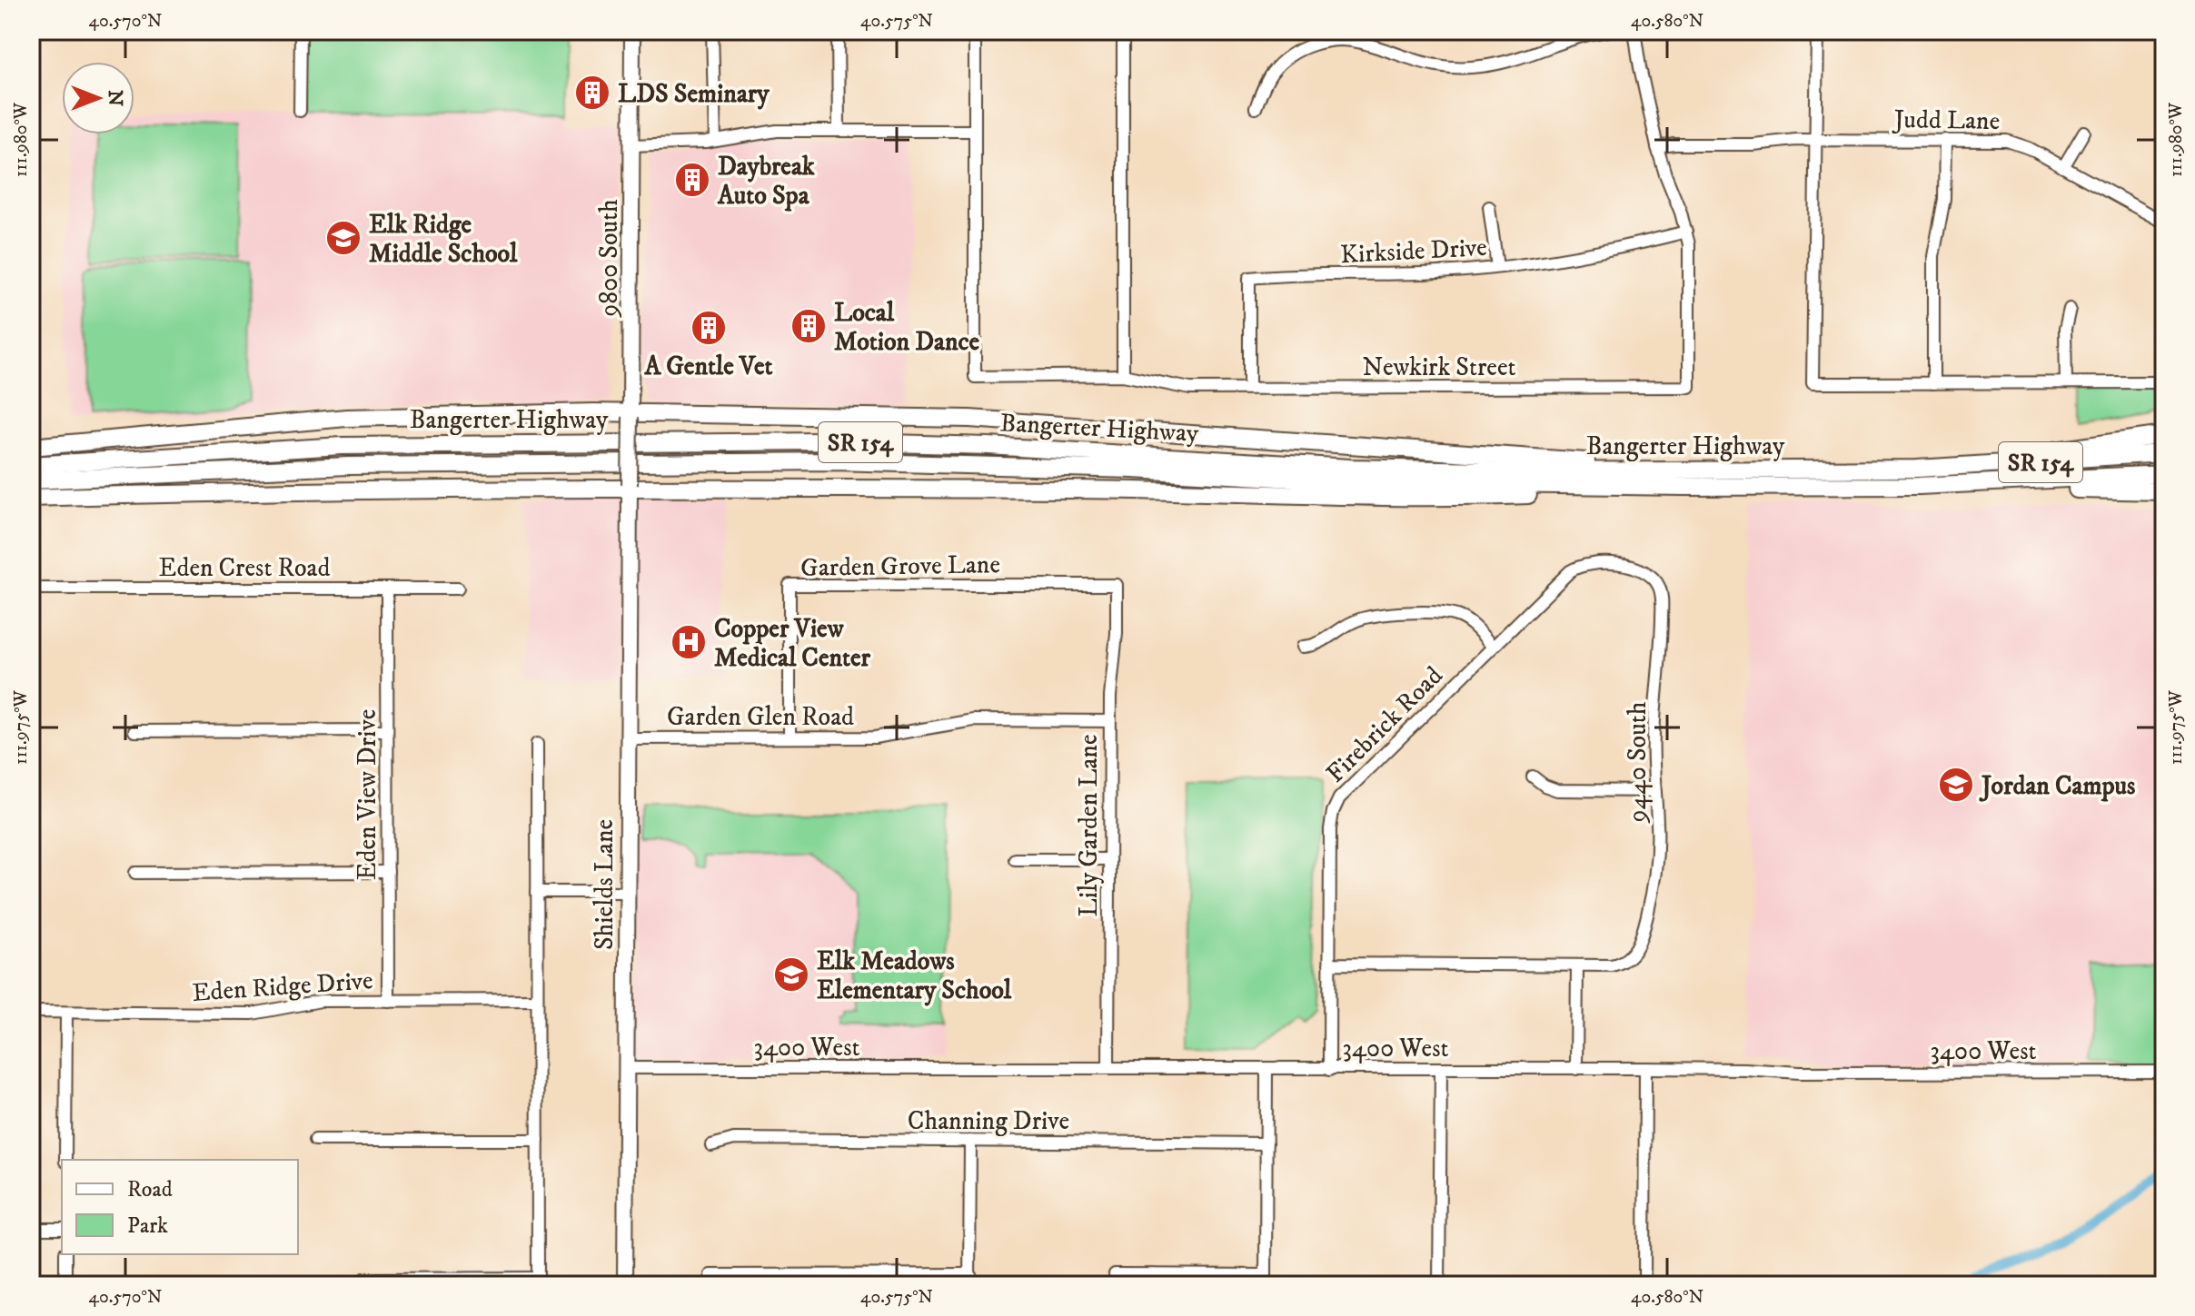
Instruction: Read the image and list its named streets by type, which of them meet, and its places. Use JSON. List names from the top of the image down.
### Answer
{
  "streets": {
    "highway": ["Bangerter Highway", "SR 154"],
    "main road": ["9800 South", "Shields Lane"],
    "street": [
      "Judd Lane",
      "Kirkside Drive",
      "Newkirk Street",
      "Garden Grove Lane",
      "Eden Crest Road",
      "Garden Glen Road",
      "Firebrick Road",
      "9440 South",
      "Eden View Drive",
      "Lily Garden Lane",
      "Eden Ridge Drive",
      "3400 West",
      "Channing Drive"
    ]
  },
  "crossings": [
    ["Kirkside Drive", "Newkirk Street"],
    ["9800 South", "Shields Lane"],
    ["Garden Grove Lane", "Garden Glen Road"],
    ["Garden Grove Lane", "Lily Garden Lane"],
    ["Eden Crest Road", "Eden View Drive"],
    ["Garden Glen Road", "Lily Garden Lane"],
    ["Garden Glen Road", "Shields Lane"],
    ["Firebrick Road", "9440 South"],
    ["Firebrick Road", "3400 West"],
    ["Eden View Drive", "Eden Ridge Drive"],
    ["Lily Garden Lane", "3400 West"],
    ["Shields Lane", "3400 West"]
  ],
  "places": {
    "building": [
      "LDS Seminary",
      "Daybreak Auto Spa",
      "Local Motion Dance",
      "A Gentle Vet"
    ],
    "school or university": ["Elk Ridge Middle School", "Jordan Campus", "Elk Meadows Elementary School"],
    "hospital": ["Copper View Medical Center"]
  },
  "legend": ["Road", "Park"],
  "north": "right",
  "coordinates": [
    "40.570°N",
    "40.575°N",
    "40.580°N",
    "111.980°W",
    "111.975°W"
  ]
}
